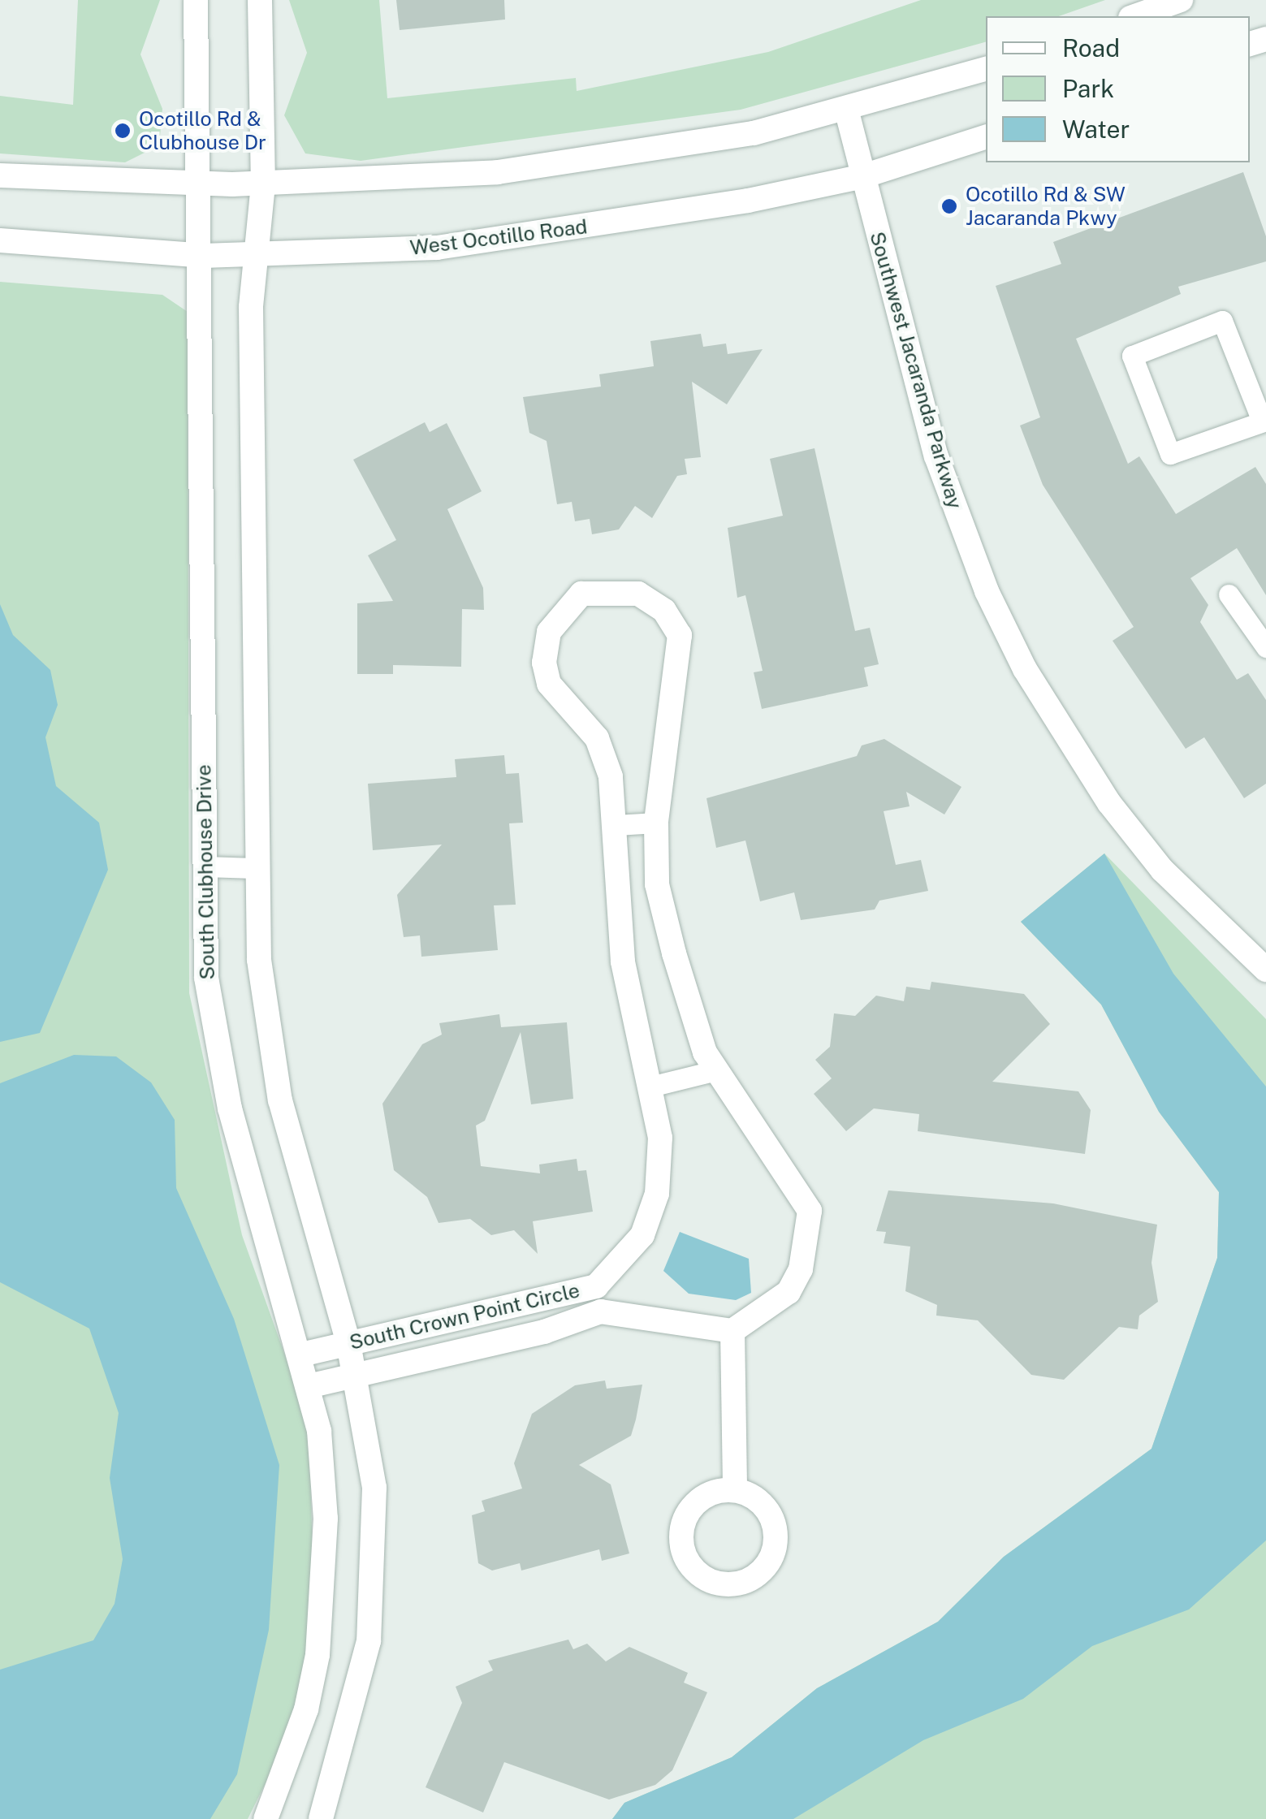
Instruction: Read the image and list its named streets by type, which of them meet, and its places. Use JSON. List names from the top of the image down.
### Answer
{
  "streets": {
    "street": [
      "West Ocotillo Road",
      "Southwest Jacaranda Parkway",
      "South Clubhouse Drive",
      "South Crown Point Circle"
    ]
  },
  "crossings": [
    ["West Ocotillo Road", "Southwest Jacaranda Parkway"],
    ["West Ocotillo Road", "South Clubhouse Drive"],
    ["South Clubhouse Drive", "South Crown Point Circle"]
  ],
  "places": ["Ocotillo Rd & Clubhouse Dr", "Ocotillo Rd & SW Jacaranda Pkwy"],
  "legend": ["Road", "Park", "Water"]
}
